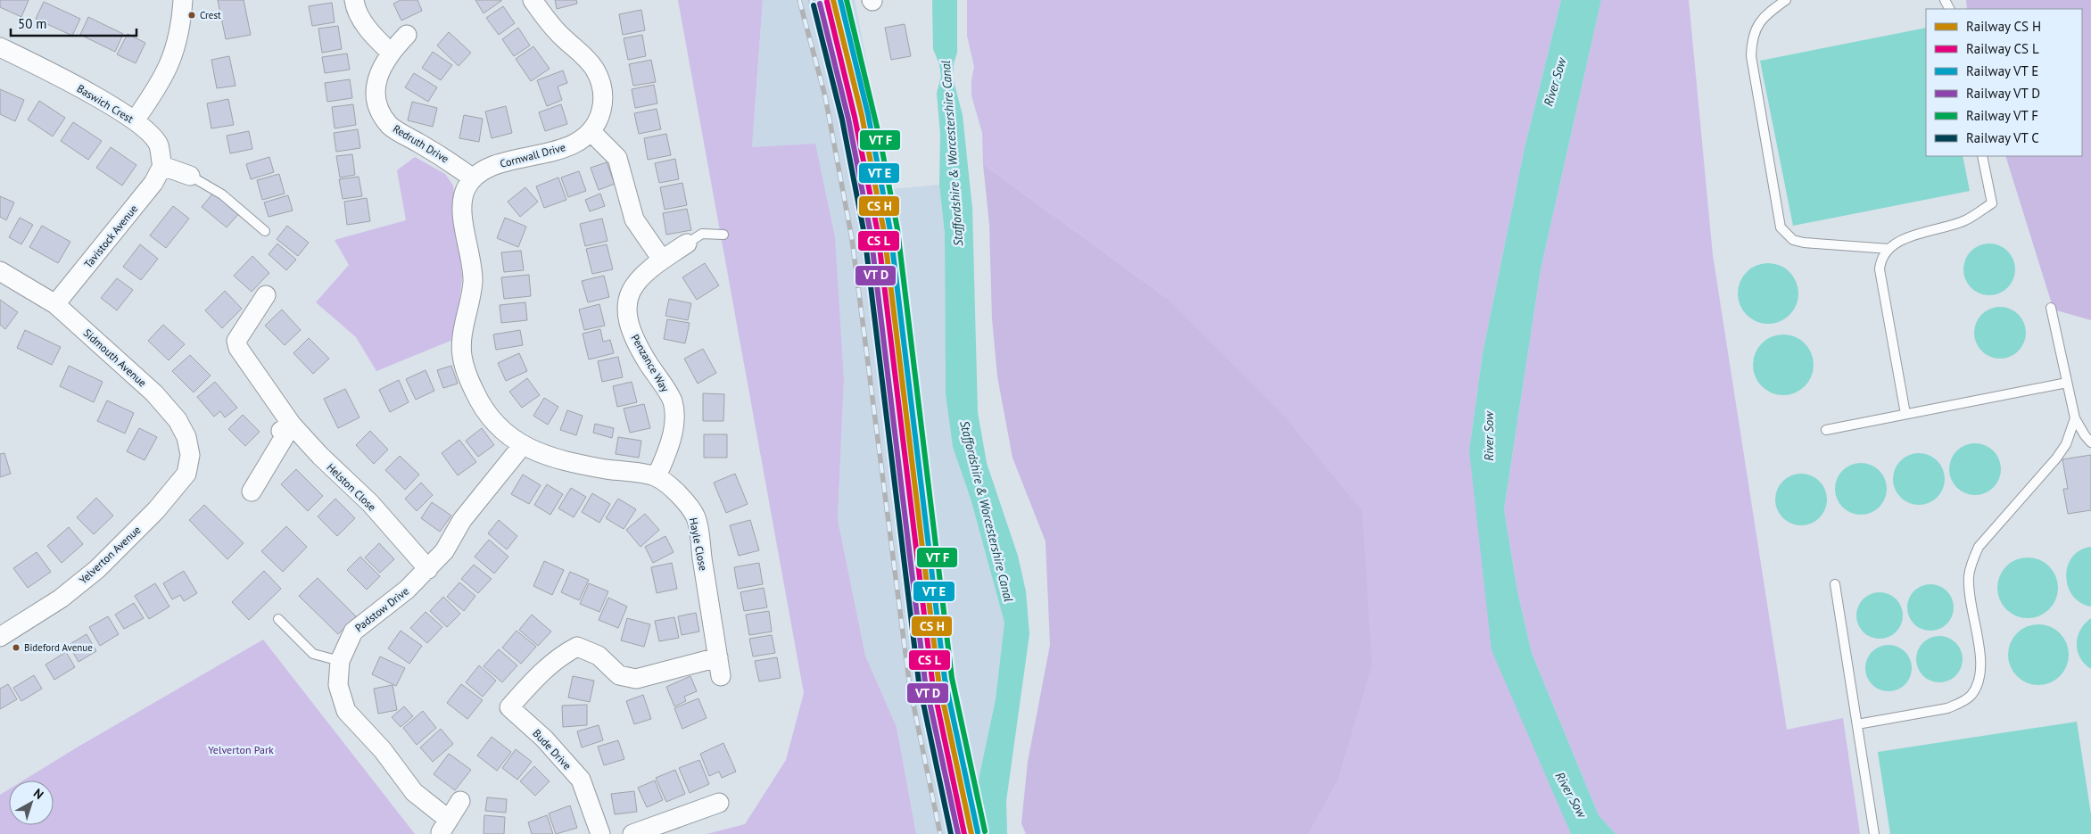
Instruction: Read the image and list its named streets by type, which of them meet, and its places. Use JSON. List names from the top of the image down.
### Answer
{
  "streets": {
    "street": [
      "Baswich Crest",
      "Redruth Drive",
      "Cornwall Drive",
      "Tavistock Avenue",
      "Sidmouth Avenue",
      "Penzance Way",
      "Helston Close",
      "Hayle Close",
      "Yelverton Avenue",
      "Padstow Drive",
      "Bude Drive"
    ]
  },
  "crossings": [
    ["Baswich Crest", "Tavistock Avenue"],
    ["Redruth Drive", "Cornwall Drive"],
    ["Tavistock Avenue", "Sidmouth Avenue"],
    ["Sidmouth Avenue", "Yelverton Avenue"],
    ["Penzance Way", "Hayle Close"],
    ["Helston Close", "Padstow Drive"],
    ["Hayle Close", "Bude Drive"]
  ],
  "water": ["River Sow", "Staffordshire & Worcestershire Canal"],
  "parks": ["Yelverton Park"],
  "places": ["Crest", "Bideford Avenue"],
  "legend": [
    "Railway CS H",
    "Railway CS L",
    "Railway VT E",
    "Railway VT D",
    "Railway VT F",
    "Railway VT C"
  ],
  "scale_bar": "50 m",
  "north": "top right"
}
